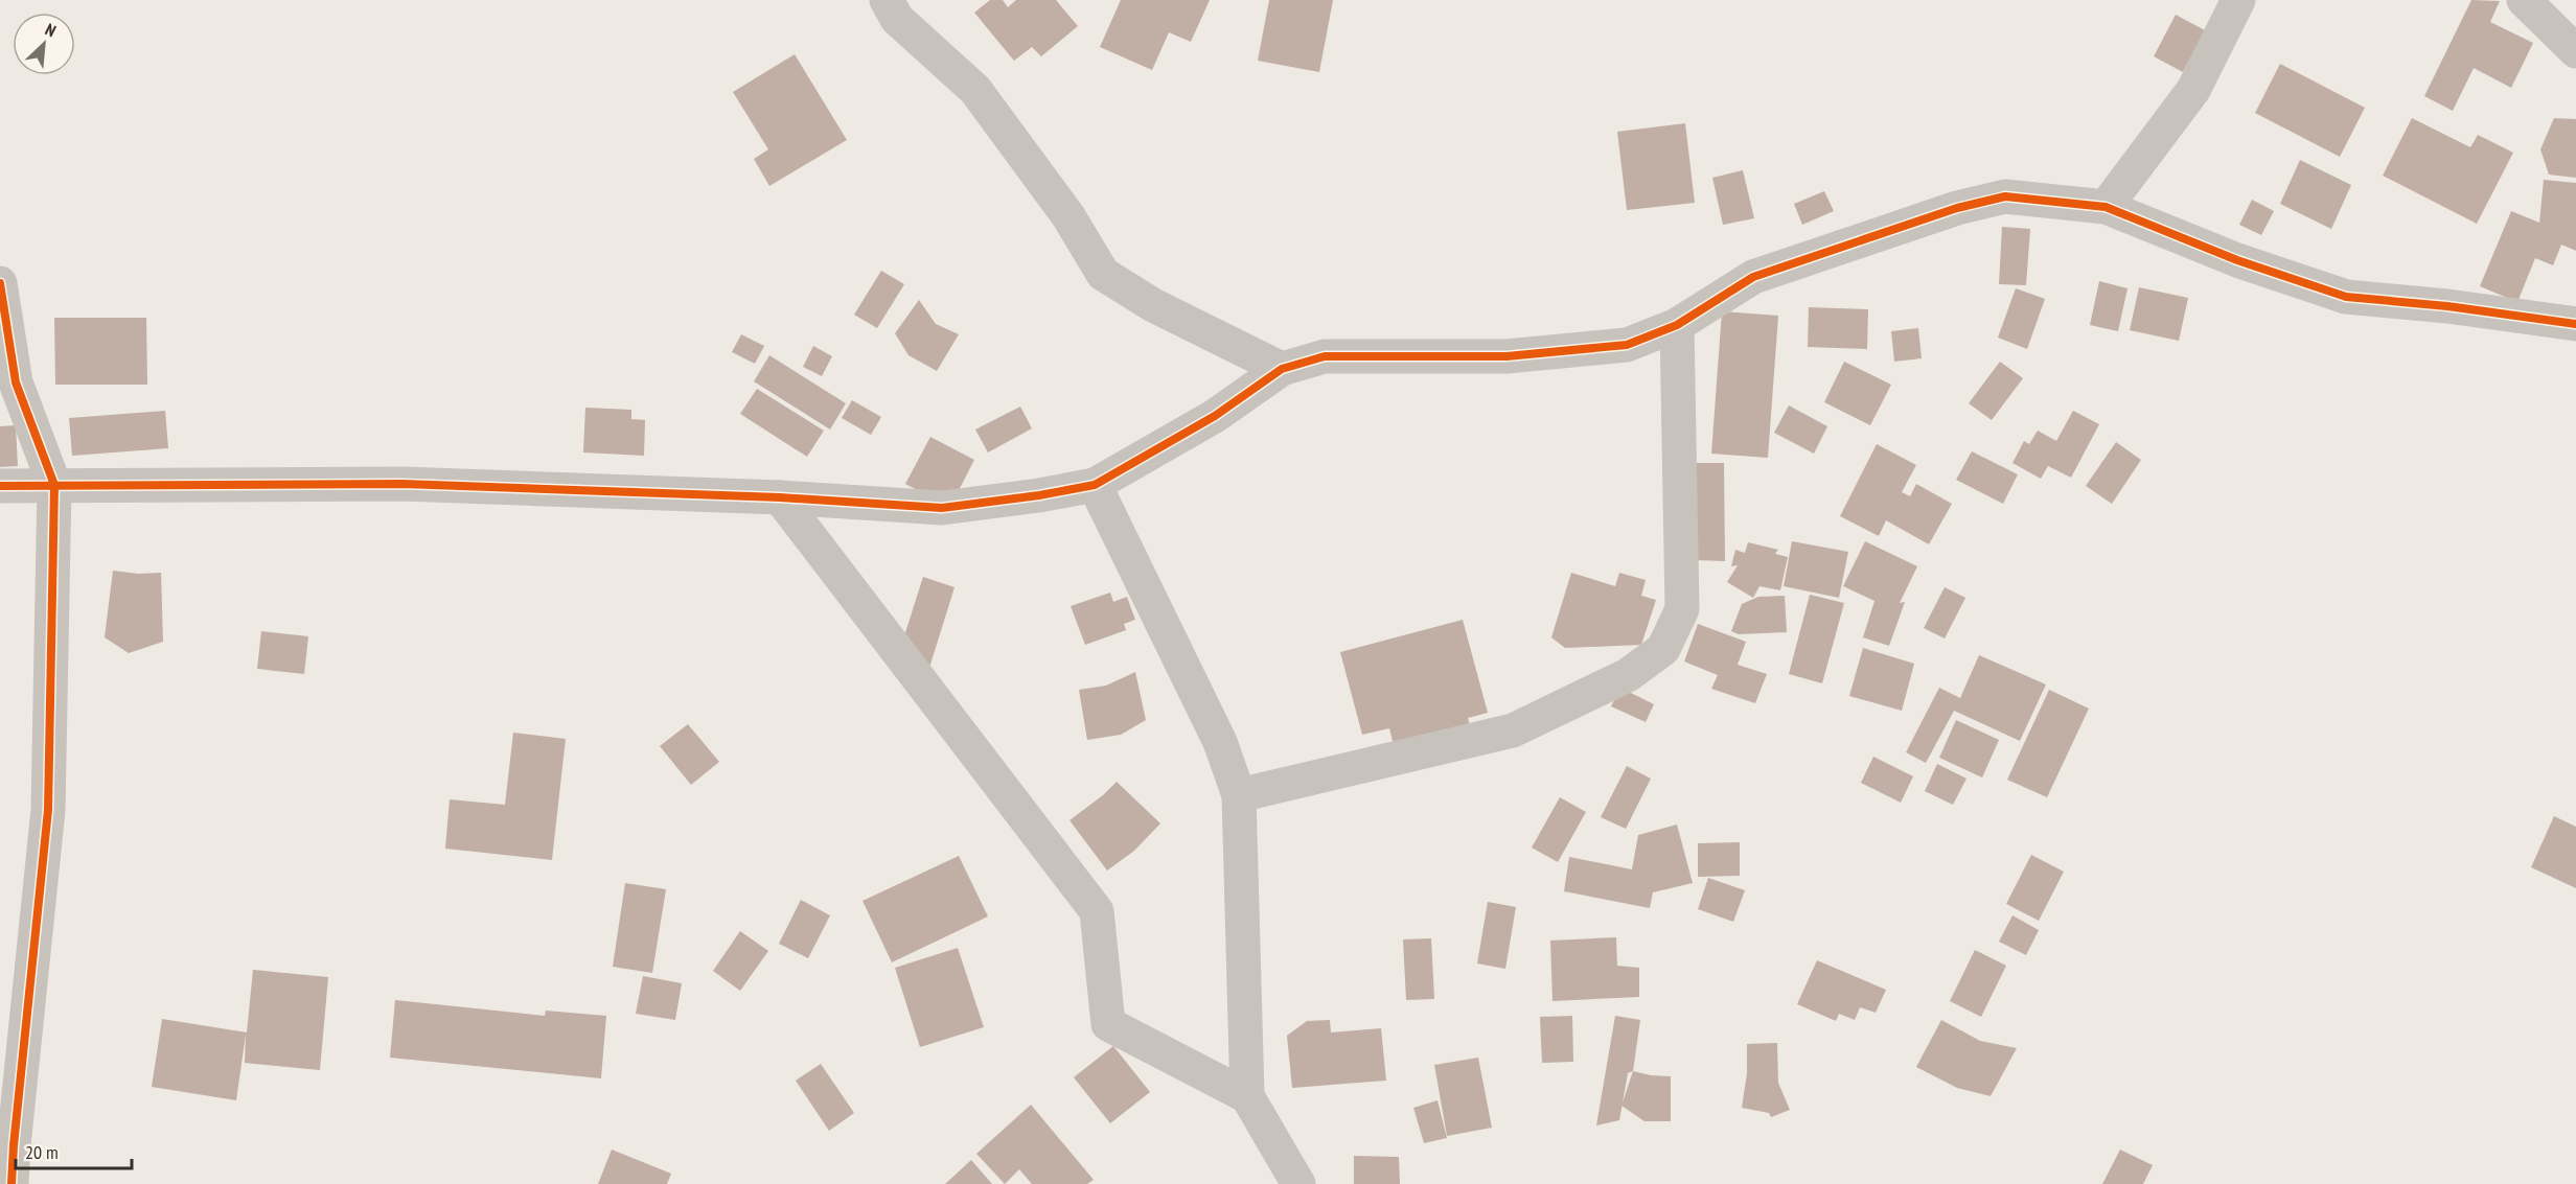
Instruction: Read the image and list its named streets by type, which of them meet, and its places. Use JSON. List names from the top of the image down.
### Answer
{
  "scale_bar": "20 m",
  "north": "top right"
}
